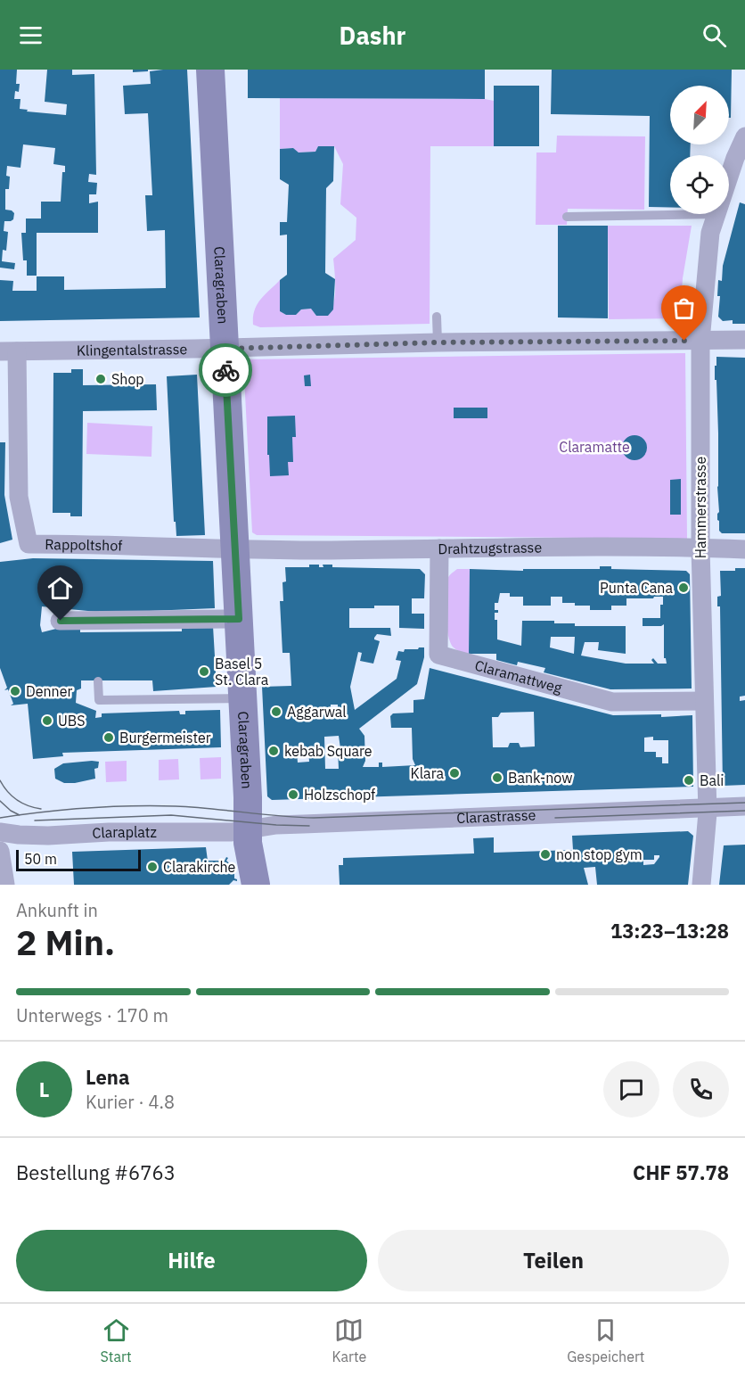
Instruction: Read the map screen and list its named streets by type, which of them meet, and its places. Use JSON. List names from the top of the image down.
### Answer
{
  "streets": {
    "street": [
      "Claragraben",
      "Klingentalstrasse",
      "Hammerstrasse",
      "Rappoltshof",
      "Drahtzugstrasse",
      "Claramattweg",
      "Clarastrasse",
      "Claraplatz"
    ]
  },
  "crossings": [
    ["Claragraben", "Klingentalstrasse"],
    ["Claragraben", "Rappoltshof"],
    ["Claragraben", "Drahtzugstrasse"],
    ["Claragraben", "Clarastrasse"],
    ["Claragraben", "Claraplatz"],
    ["Klingentalstrasse", "Hammerstrasse"],
    ["Klingentalstrasse", "Rappoltshof"],
    ["Hammerstrasse", "Drahtzugstrasse"],
    ["Hammerstrasse", "Claramattweg"],
    ["Hammerstrasse", "Clarastrasse"],
    ["Rappoltshof", "Drahtzugstrasse"],
    ["Drahtzugstrasse", "Claramattweg"],
    ["Clarastrasse", "Claraplatz"]
  ],
  "parks": ["Claramatte"],
  "places": [
    "Shop",
    "Punta Cana",
    "Basel 5 St. Clara",
    "Denner",
    "Aggarwal",
    "UBS",
    "Burgermeister",
    "kebab Square",
    "Klara",
    "Bank-now",
    "Bali",
    "Holzschopf",
    "non stop gym",
    "Clarakirche"
  ],
  "scale_bar": "50 m",
  "north": "top right",
  "page": {
    "header": "Dashr",
    "scale": "50 m",
    "heading": ["2 Min.", "Ankunft in", "13:23–13:28"],
    "panel": [
      "Lena",
      "Kurier · 4.8",
      "Bestellung #6763",
      "CHF 57.78"
    ],
    "bar": "Unterwegs · 170 m",
    "round": "L",
    "buttons": ["Hilfe", "Teilen"],
    "tabs": ["Start", "Karte", "Gespeichert"]
  }
}
